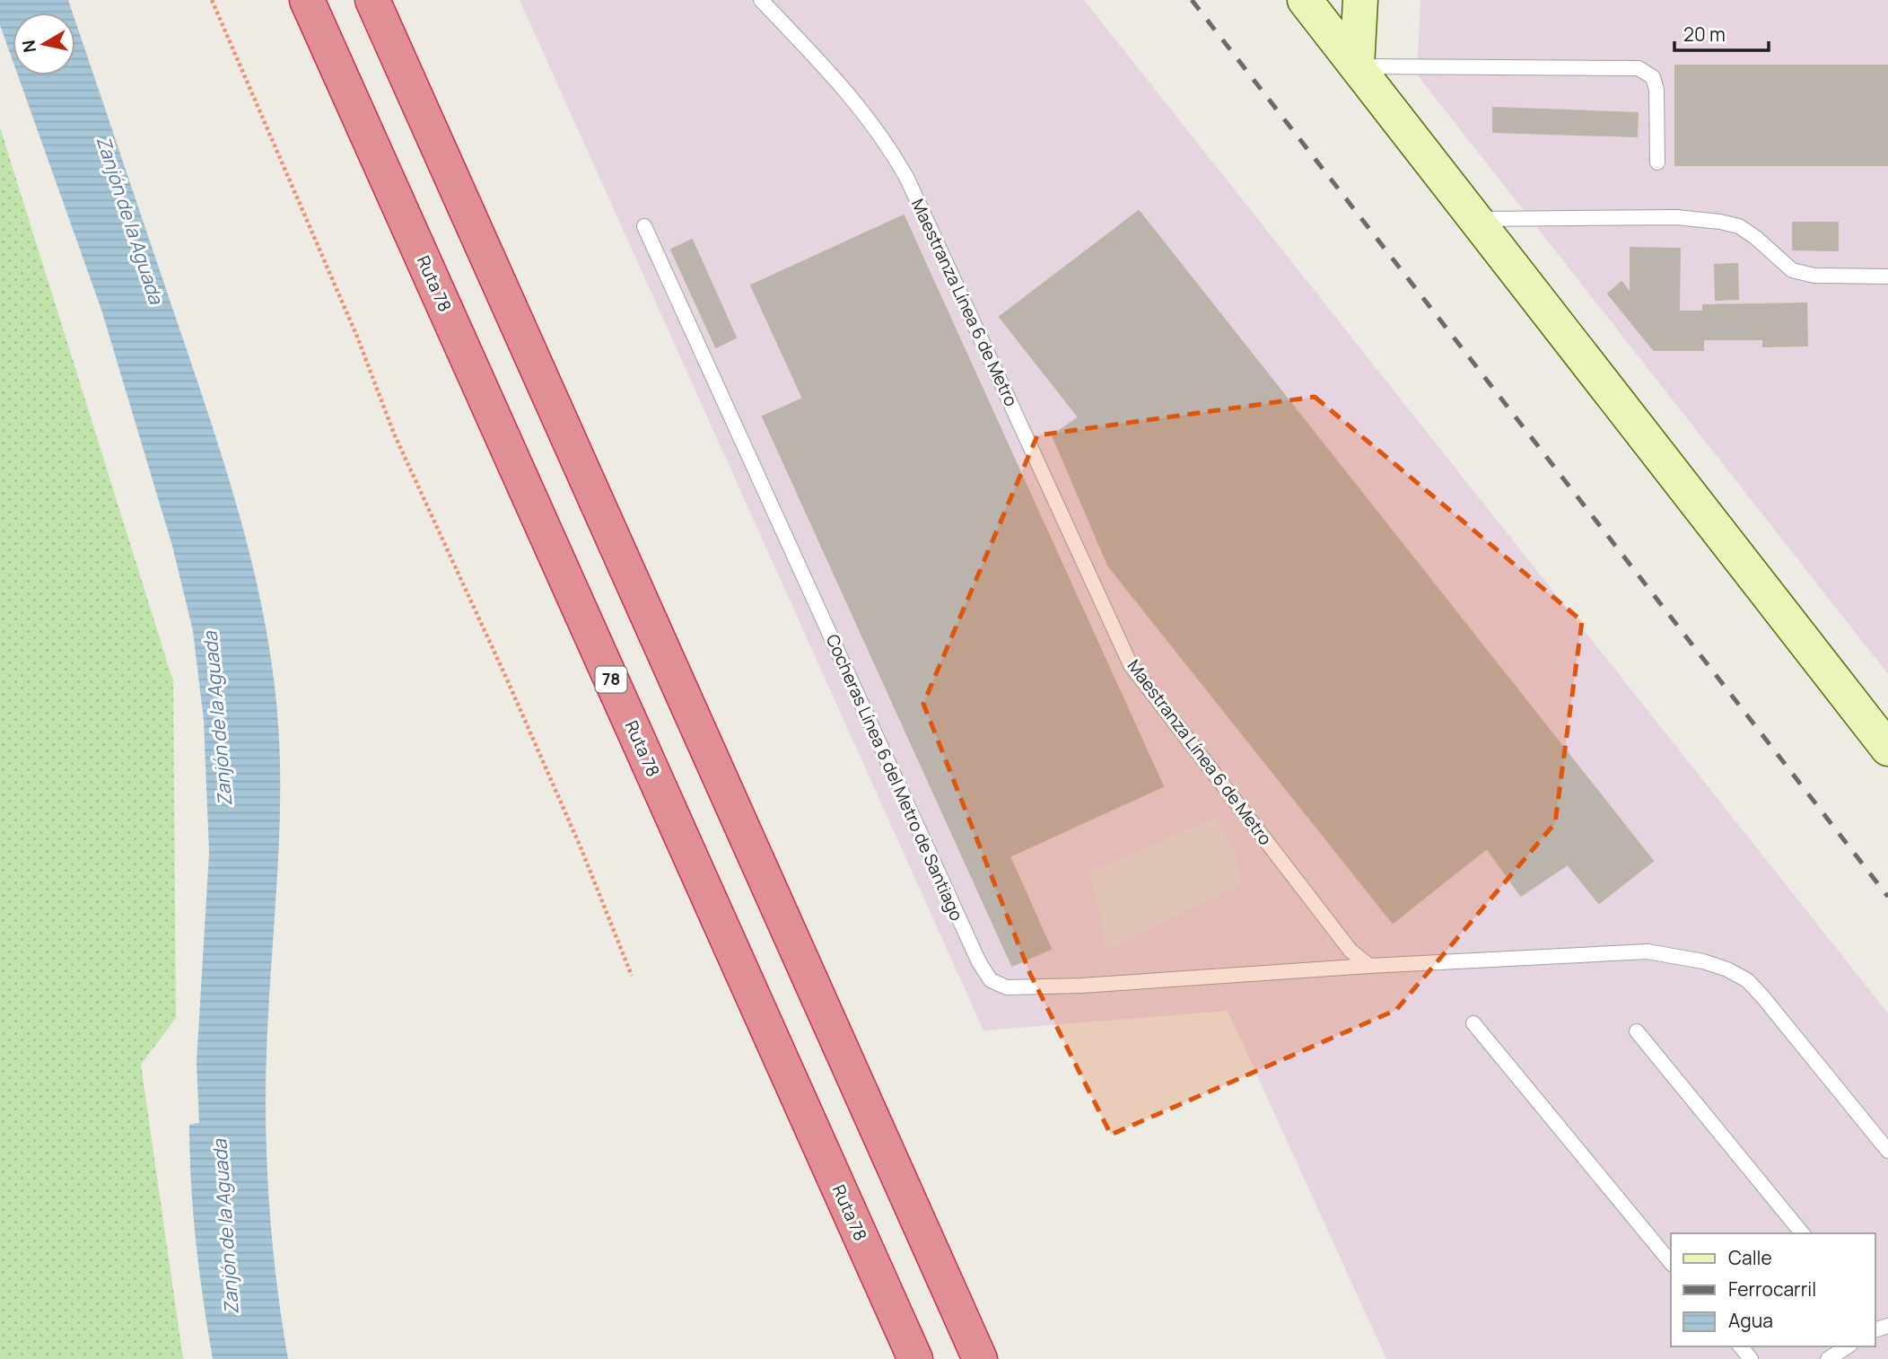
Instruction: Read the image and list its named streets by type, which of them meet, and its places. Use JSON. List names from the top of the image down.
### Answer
{
  "streets": {
    "highway": ["Ruta 78", "78"],
    "lane": ["Maestranza Línea 6 de Metro", "Cocheras Línea 6 del Metro de Santiago"]
  },
  "crossings": [
    ["Maestranza Línea 6 de Metro", "Cocheras Línea 6 del Metro de Santiago"]
  ],
  "water": ["Zanjón de la Aguada"],
  "legend": ["Calle", "Ferrocarril", "Agua"],
  "scale_bar": "20 m",
  "north": "left"
}
